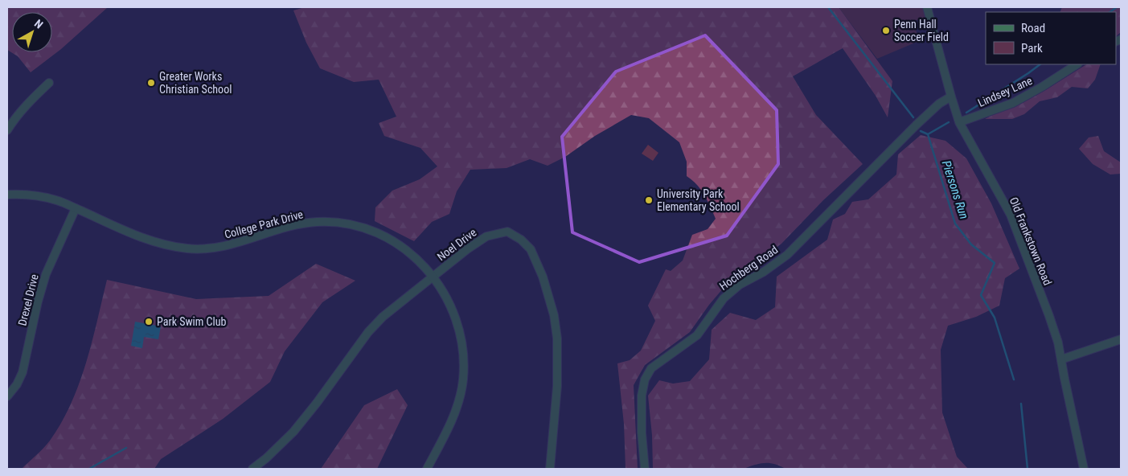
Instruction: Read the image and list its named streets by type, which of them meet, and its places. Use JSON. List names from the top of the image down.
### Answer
{
  "streets": {
    "street": [
      "Lindsey Lane",
      "College Park Drive",
      "Old Frankstown Road",
      "Noel Drive",
      "Hochberg Road",
      "Drexel Drive"
    ]
  },
  "crossings": [
    ["Lindsey Lane", "Old Frankstown Road"],
    ["College Park Drive", "Noel Drive"],
    ["College Park Drive", "Drexel Drive"],
    ["Old Frankstown Road", "Hochberg Road"]
  ],
  "water": ["Piersons Run"],
  "places": [
    "Penn Hall Soccer Field",
    "Greater Works Christian School",
    "University Park Elementary School",
    "Park Swim Club"
  ],
  "legend": ["Road", "Park"],
  "north": "top right"
}
